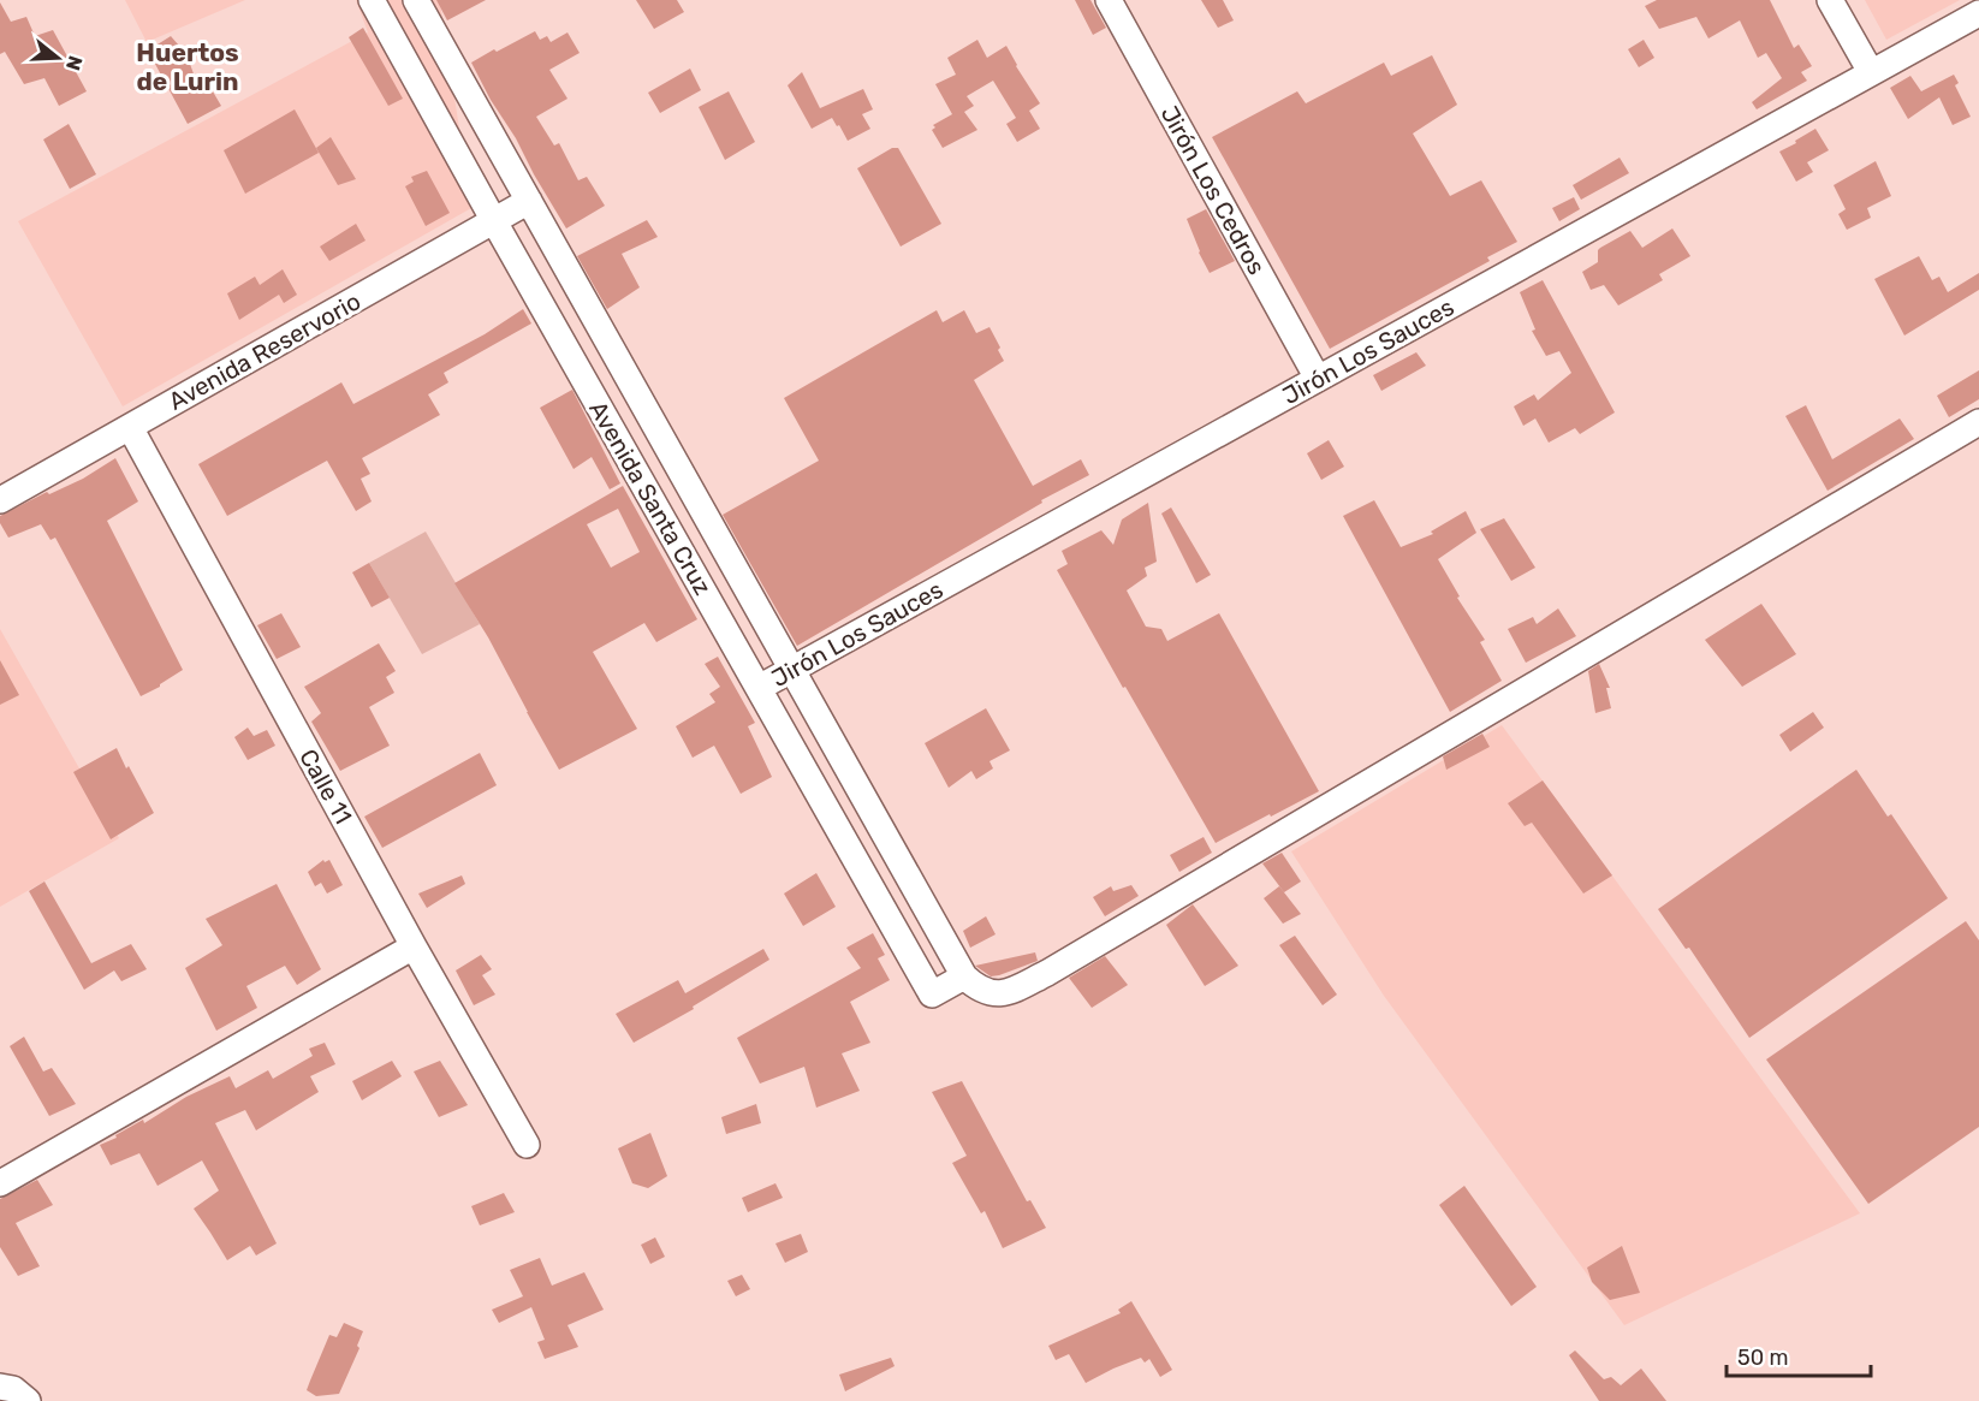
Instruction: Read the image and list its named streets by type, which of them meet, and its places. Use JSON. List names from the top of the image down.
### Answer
{
  "streets": {
    "street": [
      "Jirón Los Cedros",
      "Avenida Reservorio",
      "Jirón Los Sauces",
      "Avenida Santa Cruz",
      "Calle 11"
    ]
  },
  "crossings": [
    ["Jirón Los Cedros", "Jirón Los Sauces"],
    ["Avenida Reservorio", "Avenida Santa Cruz"],
    ["Avenida Reservorio", "Calle 11"],
    ["Jirón Los Sauces", "Avenida Santa Cruz"]
  ],
  "districts": ["Huertos de Lurin"],
  "scale_bar": "50 m",
  "north": "right"
}
